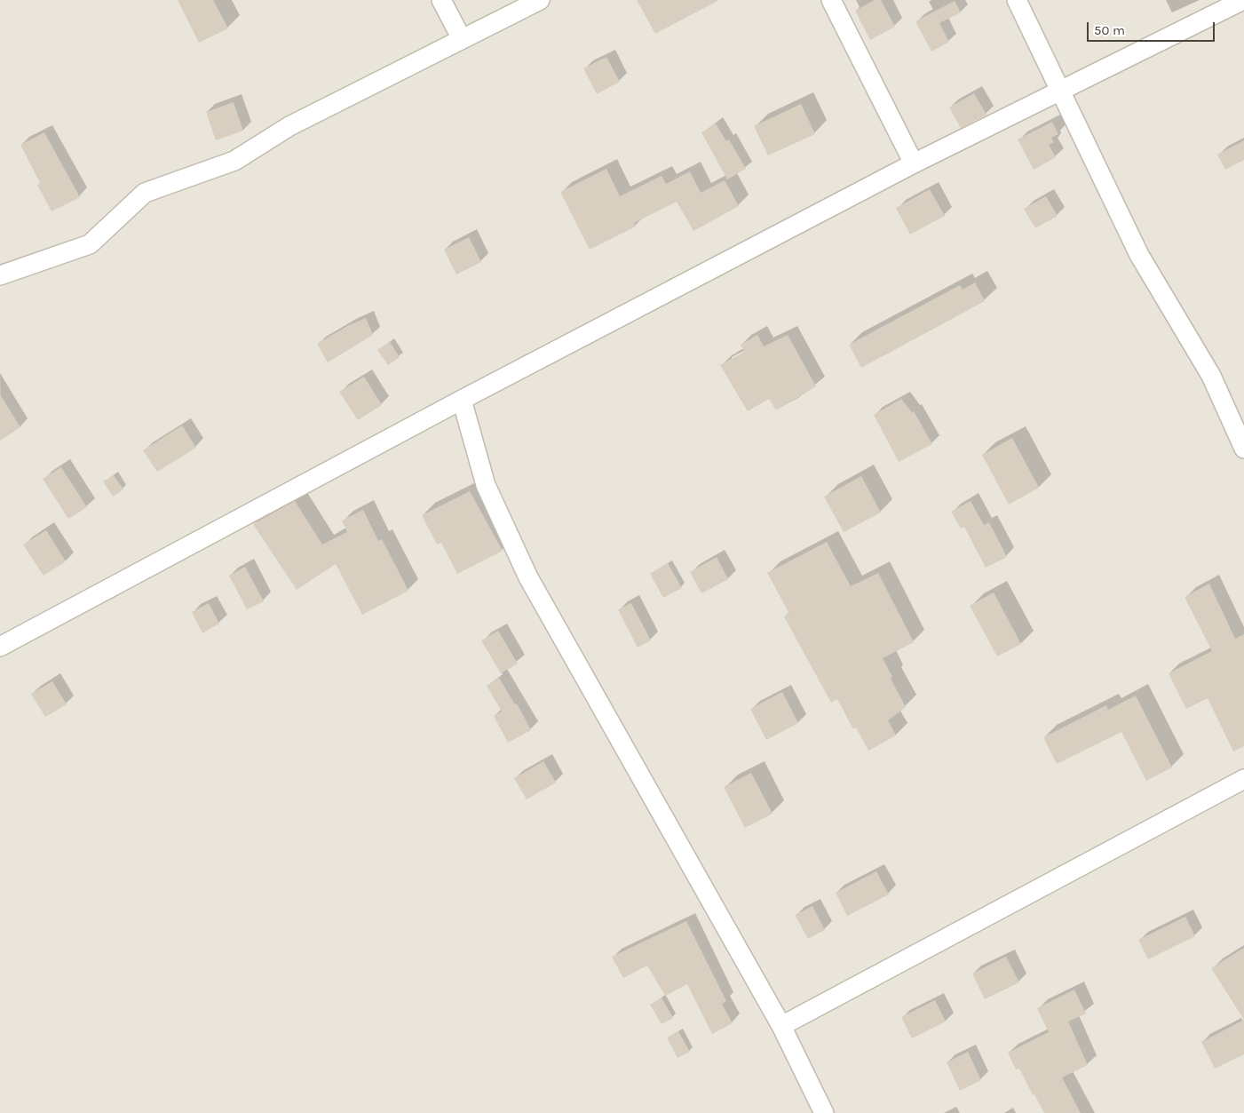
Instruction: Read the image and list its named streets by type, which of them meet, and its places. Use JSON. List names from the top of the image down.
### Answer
{
  "scale_bar": "50 m"
}
